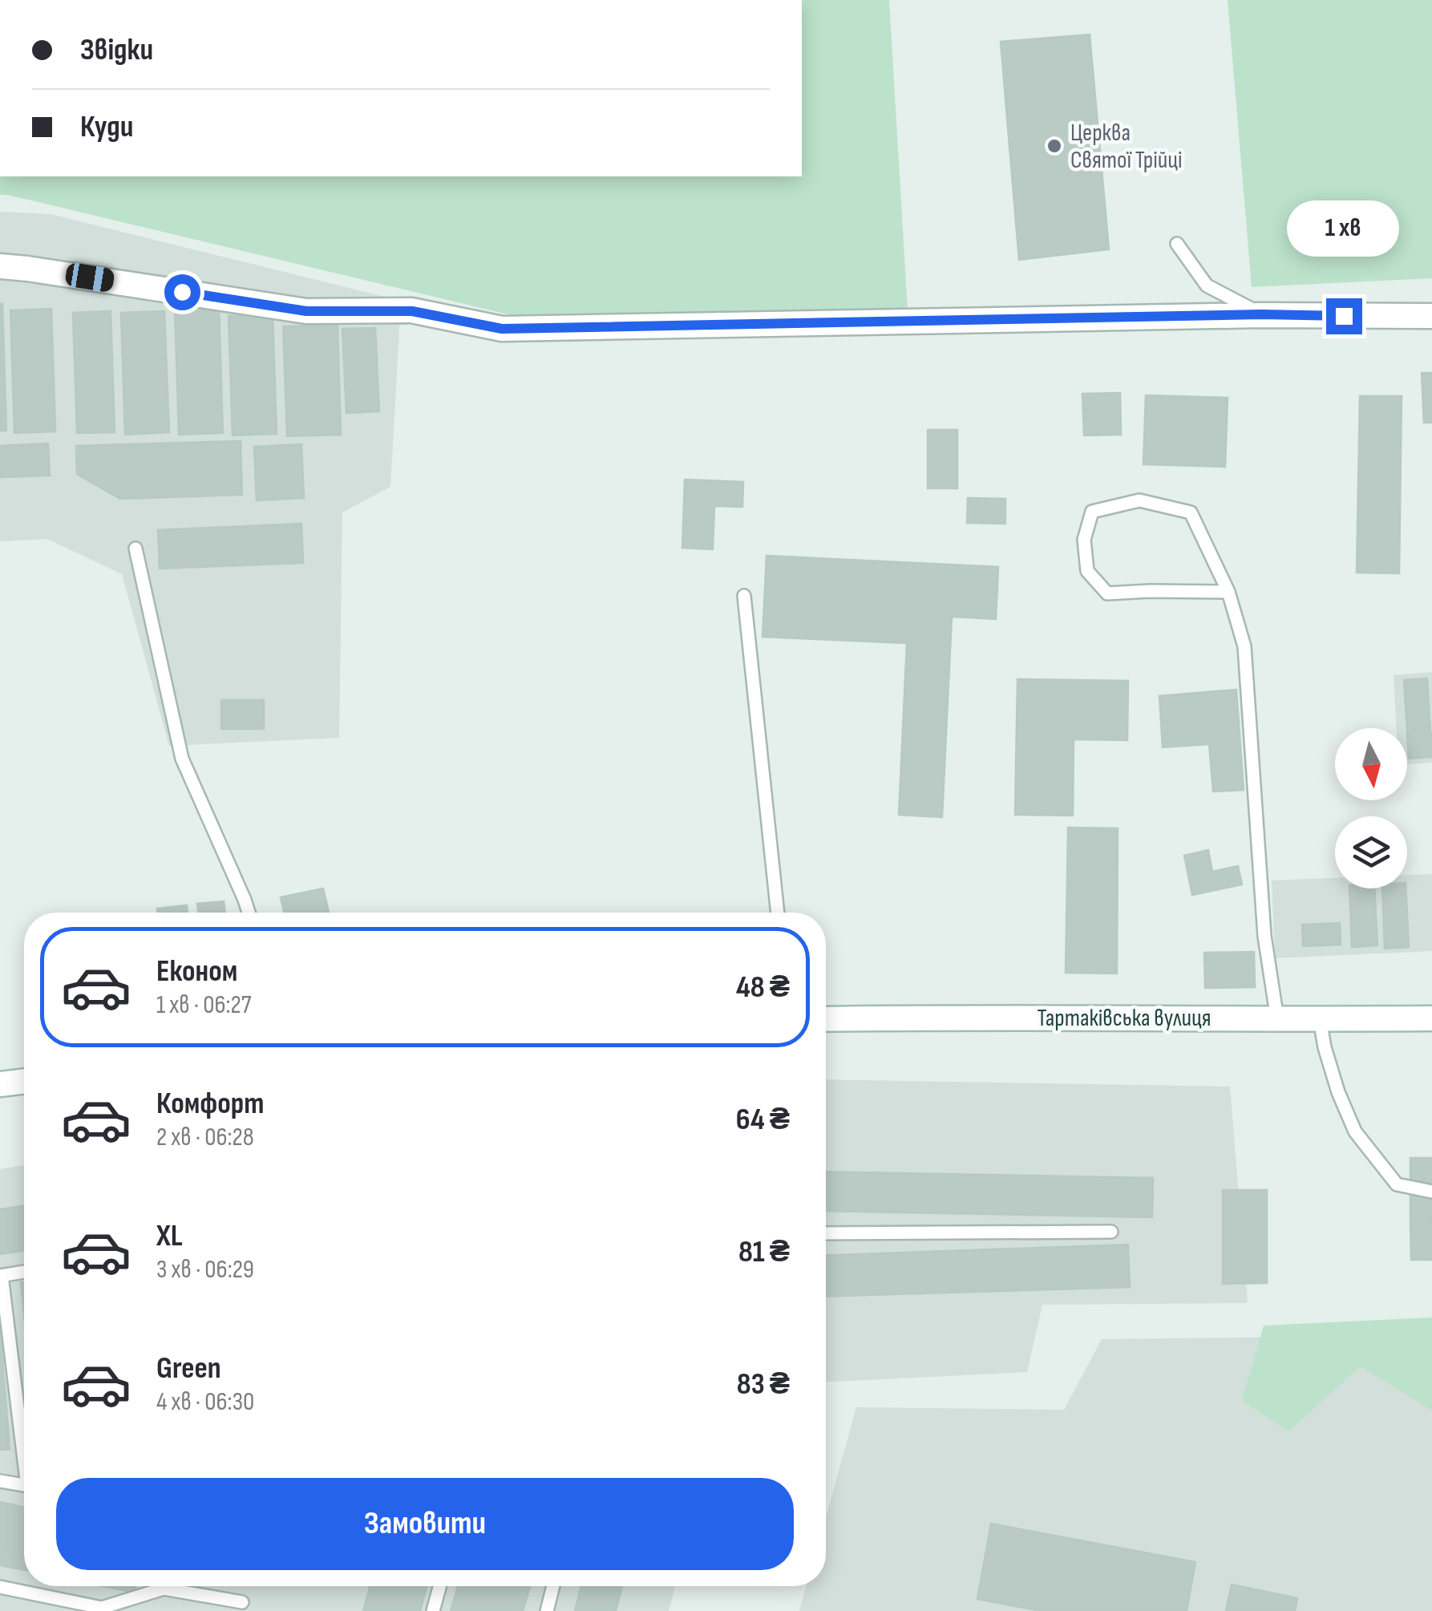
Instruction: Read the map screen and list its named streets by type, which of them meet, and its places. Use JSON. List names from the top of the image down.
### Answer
{
  "streets": {
    "street": ["Тартаківська вулиця"]
  },
  "places": ["Церква Святої Трійці"],
  "north": "bottom",
  "page": {
    "banner": ["Звідки", "Куди"],
    "bubble": "1 хв",
    "list": [
      {
        "name": "Економ",
        "note": "1 хв · 06:27",
        "value": "48 ₴"
      },
      {
        "name": "Комфорт",
        "note": "2 хв · 06:28",
        "value": "64 ₴"
      },
      {
        "name": "XL",
        "note": "3 хв · 06:29",
        "value": "81 ₴"
      },
      {
        "name": "Green",
        "note": "4 хв · 06:30",
        "value": "83 ₴"
      }
    ],
    "buttons": "Замовити"
  }
}
